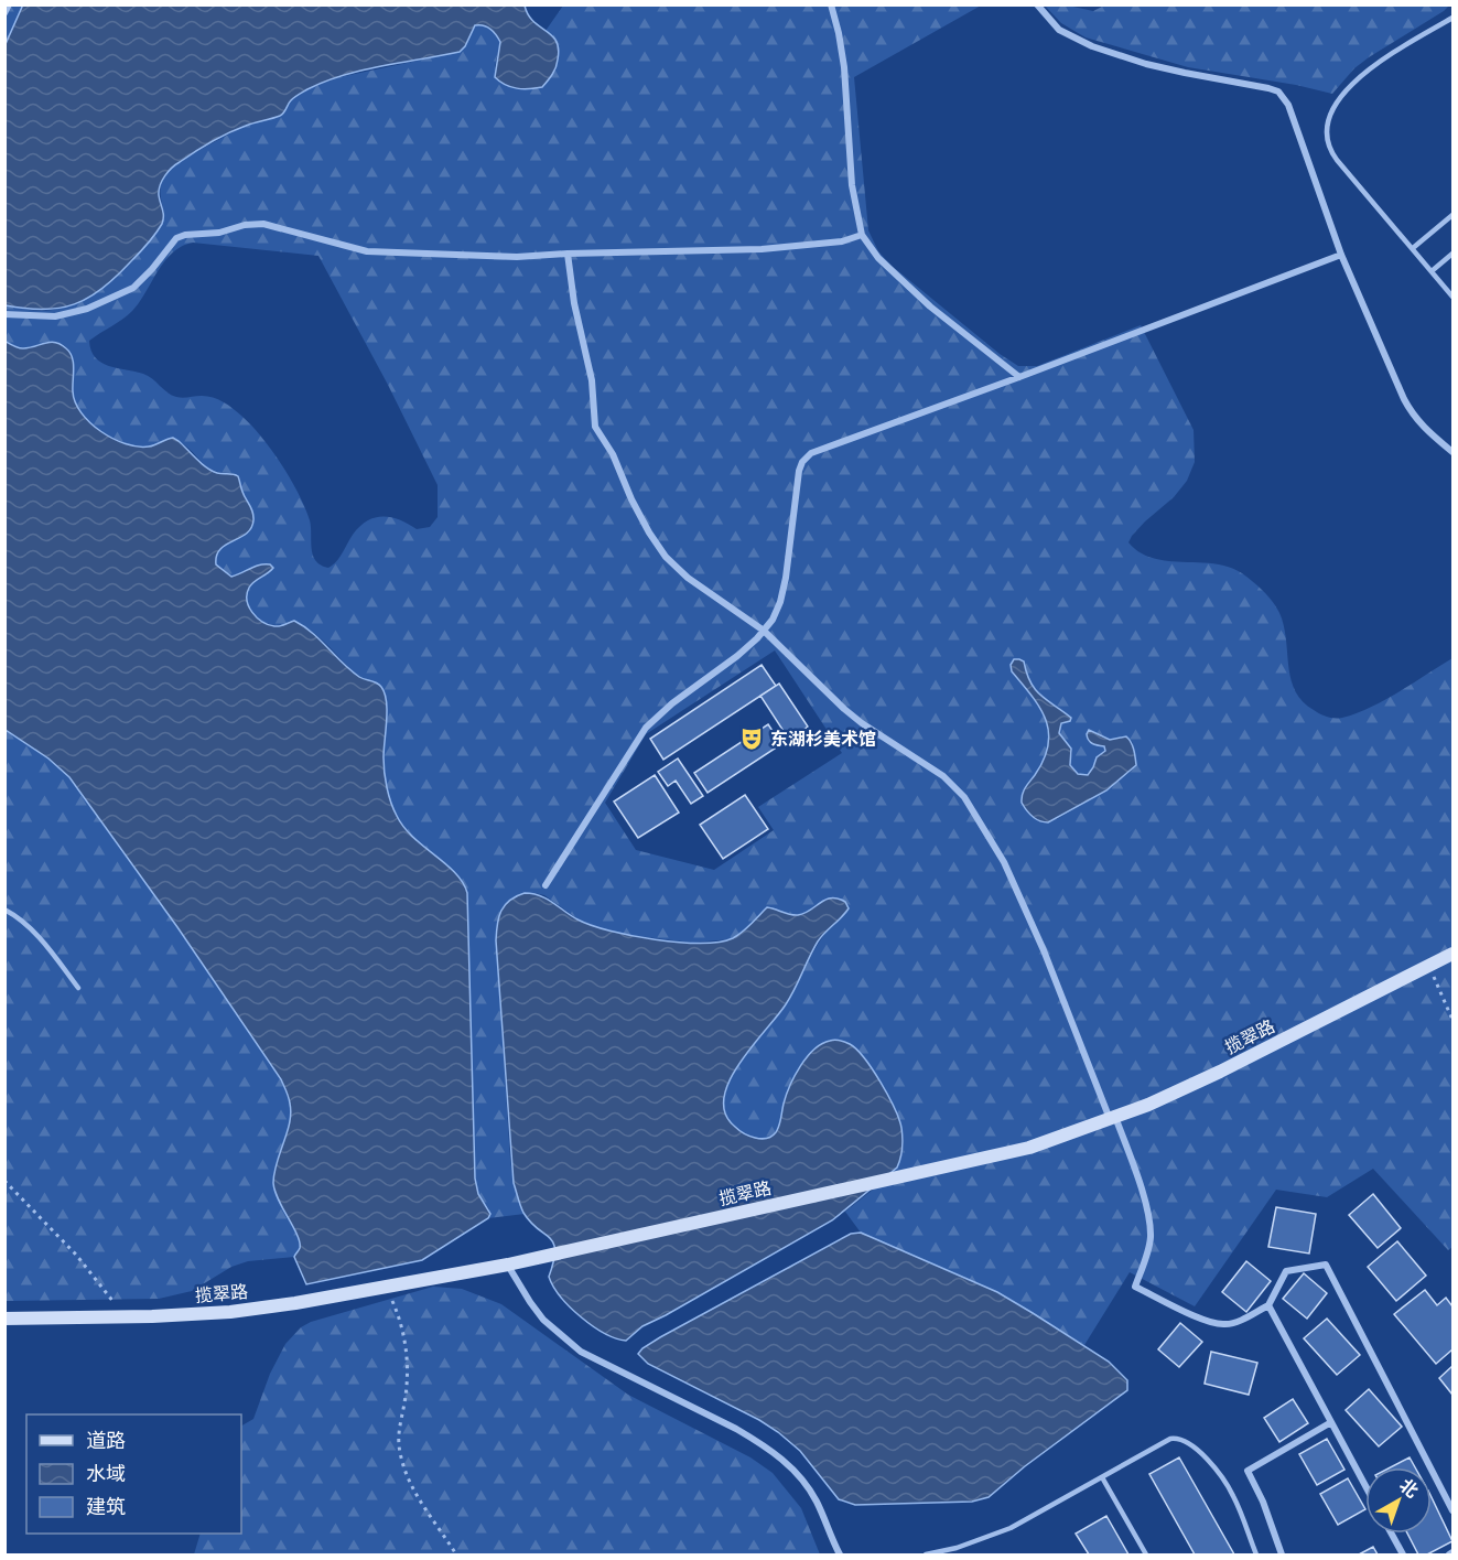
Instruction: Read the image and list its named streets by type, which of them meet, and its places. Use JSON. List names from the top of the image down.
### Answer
{
  "streets": {
    "street": ["揽翠路"]
  },
  "places": {
    "theatre": ["东湖杉美术馆"]
  },
  "legend": ["道路", "水域", "建筑"],
  "north": "top right"
}
